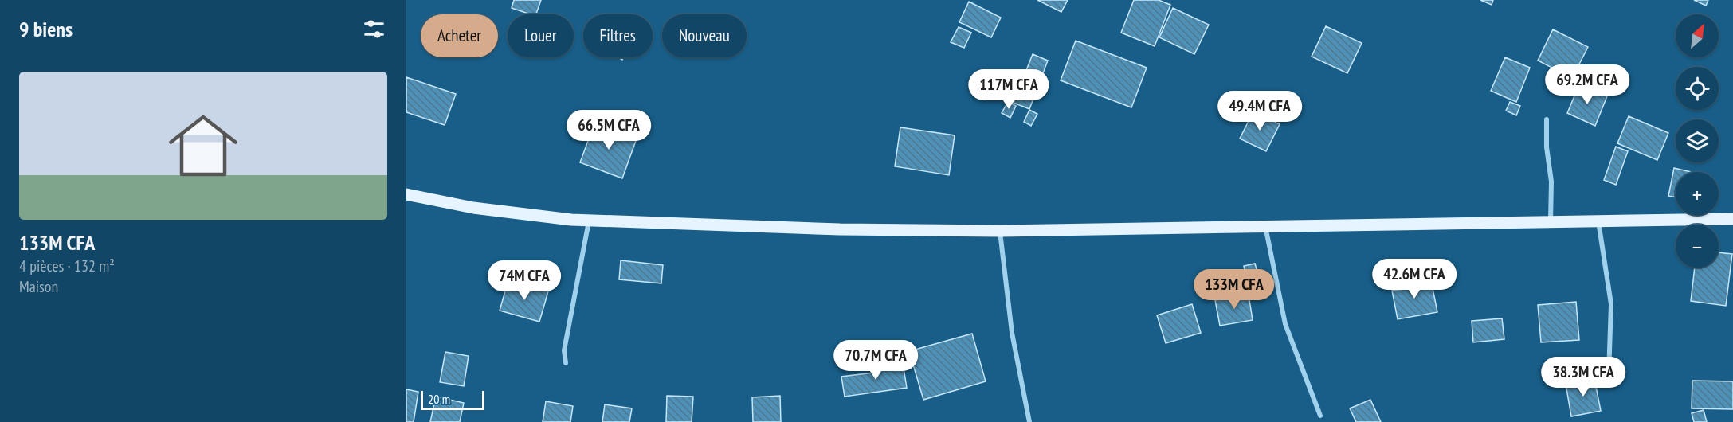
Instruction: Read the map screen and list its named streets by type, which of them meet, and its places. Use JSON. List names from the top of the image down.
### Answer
{
  "scale_bar": "20 m",
  "north": "top right",
  "page": {
    "heading": "9 biens",
    "map_buttons": ["+", "−"],
    "chip": [
      "Acheter",
      "Louer",
      "Filtres",
      "Nouveau"
    ],
    "list": [
      {
        "name": "133M CFA",
        "note": "4 pièces · 132 m² · Maison"
      }
    ],
    "price": [
      "69.2M CFA",
      "117M CFA",
      "49.4M CFA",
      "66.5M CFA",
      "42.6M CFA",
      "74M CFA",
      "133M CFA",
      "70.7M CFA",
      "38.3M CFA"
    ],
    "scale": "20 m"
  }
}
